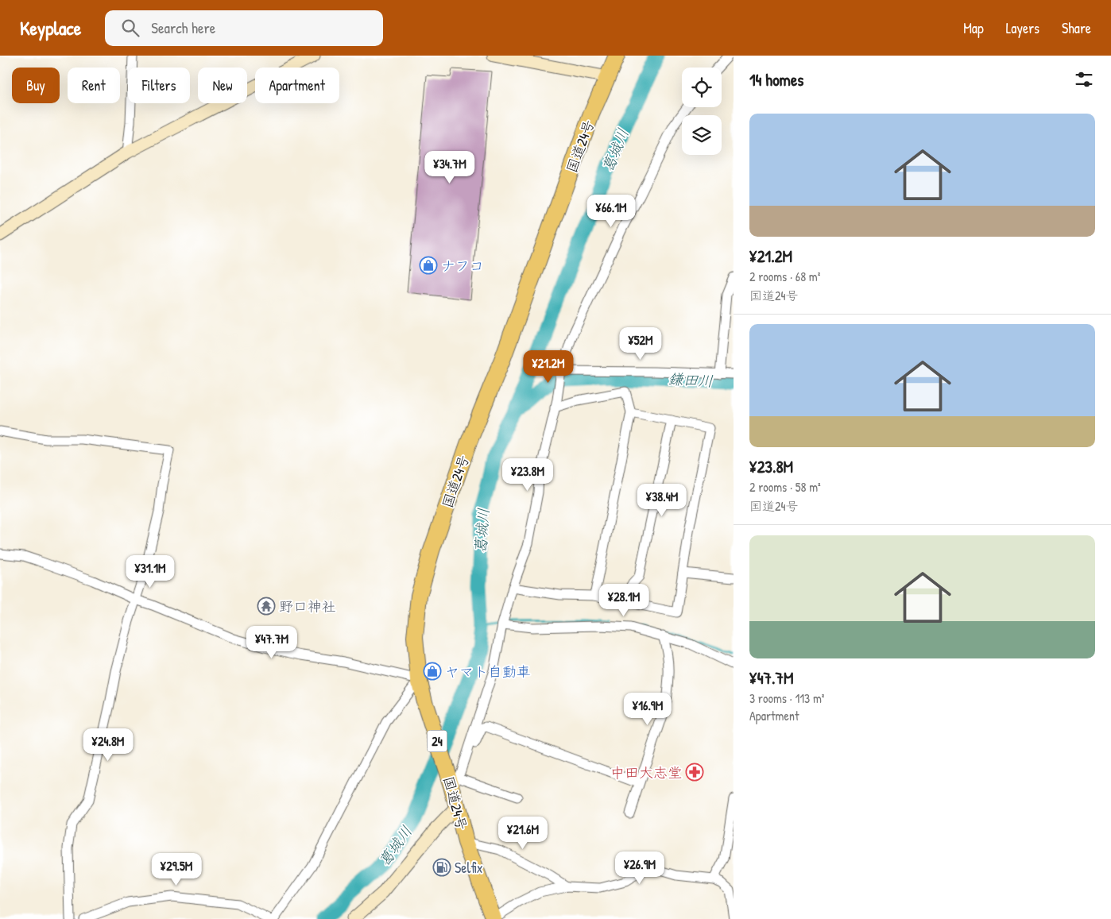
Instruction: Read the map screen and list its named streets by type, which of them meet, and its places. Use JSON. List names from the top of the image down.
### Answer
{
  "streets": {
    "highway": ["国道24号", "24"]
  },
  "water": ["葛城川", "鎌田川"],
  "places": {
    "shop": ["ナフコ", "ヤマト自動車"],
    "temple": ["野口神社"],
    "pharmacy": ["中田大志堂"],
    "fuel station": ["Selfix"]
  },
  "page": {
    "header": "Keyplace",
    "search": "Search here",
    "nav": ["Map", "Layers", "Share"],
    "heading": "14 homes",
    "chip": [
      "Buy",
      "Rent",
      "Filters",
      "New",
      "Apartment"
    ],
    "list": [
      {
        "name": "¥21.2M",
        "note": "2 rooms · 68 m² · 国道24号"
      },
      {
        "name": "¥23.8M",
        "note": "2 rooms · 58 m² · 国道24号"
      },
      {
        "name": "¥47.7M",
        "note": "3 rooms · 113 m² · Apartment"
      }
    ],
    "price": [
      "¥34.7M",
      "¥66.1M",
      "¥52M",
      "¥21.2M",
      "¥23.8M",
      "¥38.4M",
      "¥31.1M",
      "¥28.1M",
      "¥47.7M",
      "¥16.9M",
      "¥24.8M",
      "¥21.6M",
      "¥26.9M",
      "¥29.5M"
    ]
  }
}
